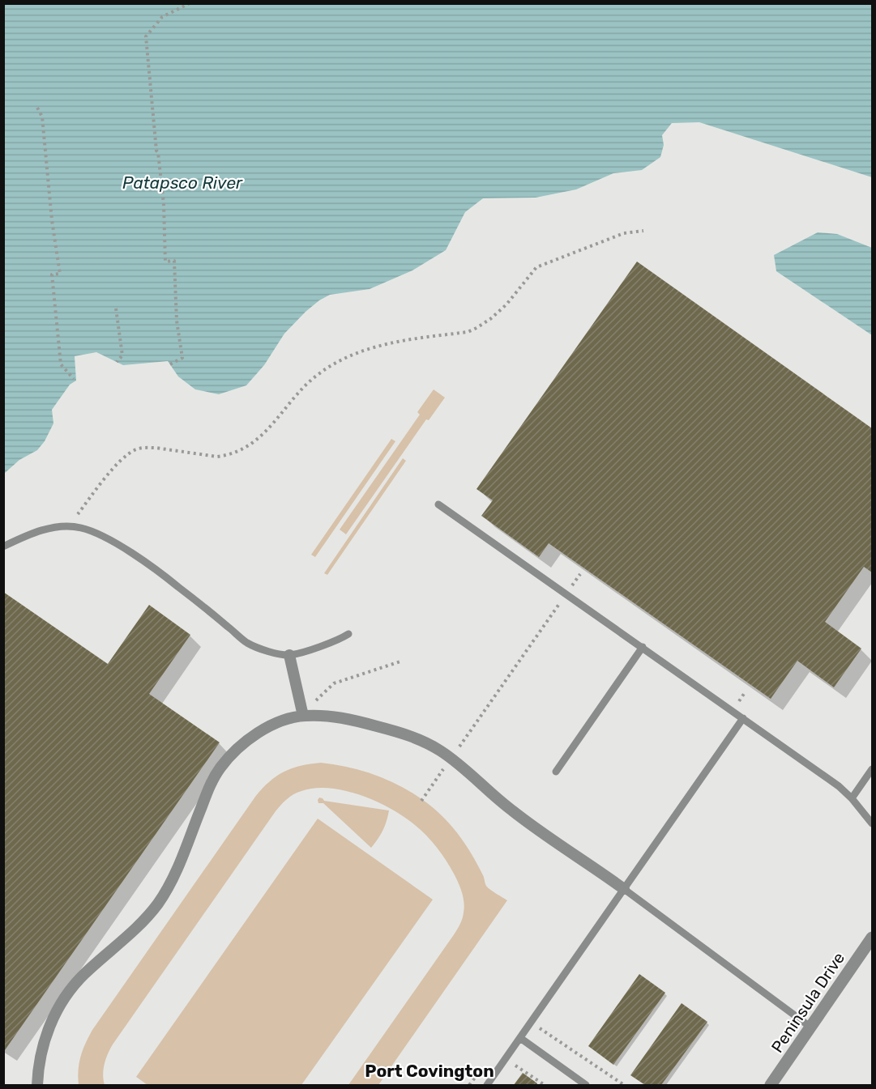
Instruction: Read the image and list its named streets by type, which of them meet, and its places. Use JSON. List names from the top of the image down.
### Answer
{
  "streets": {
    "street": ["Peninsula Drive"]
  },
  "districts": ["Port Covington"],
  "water": ["Patapsco River"]
}
